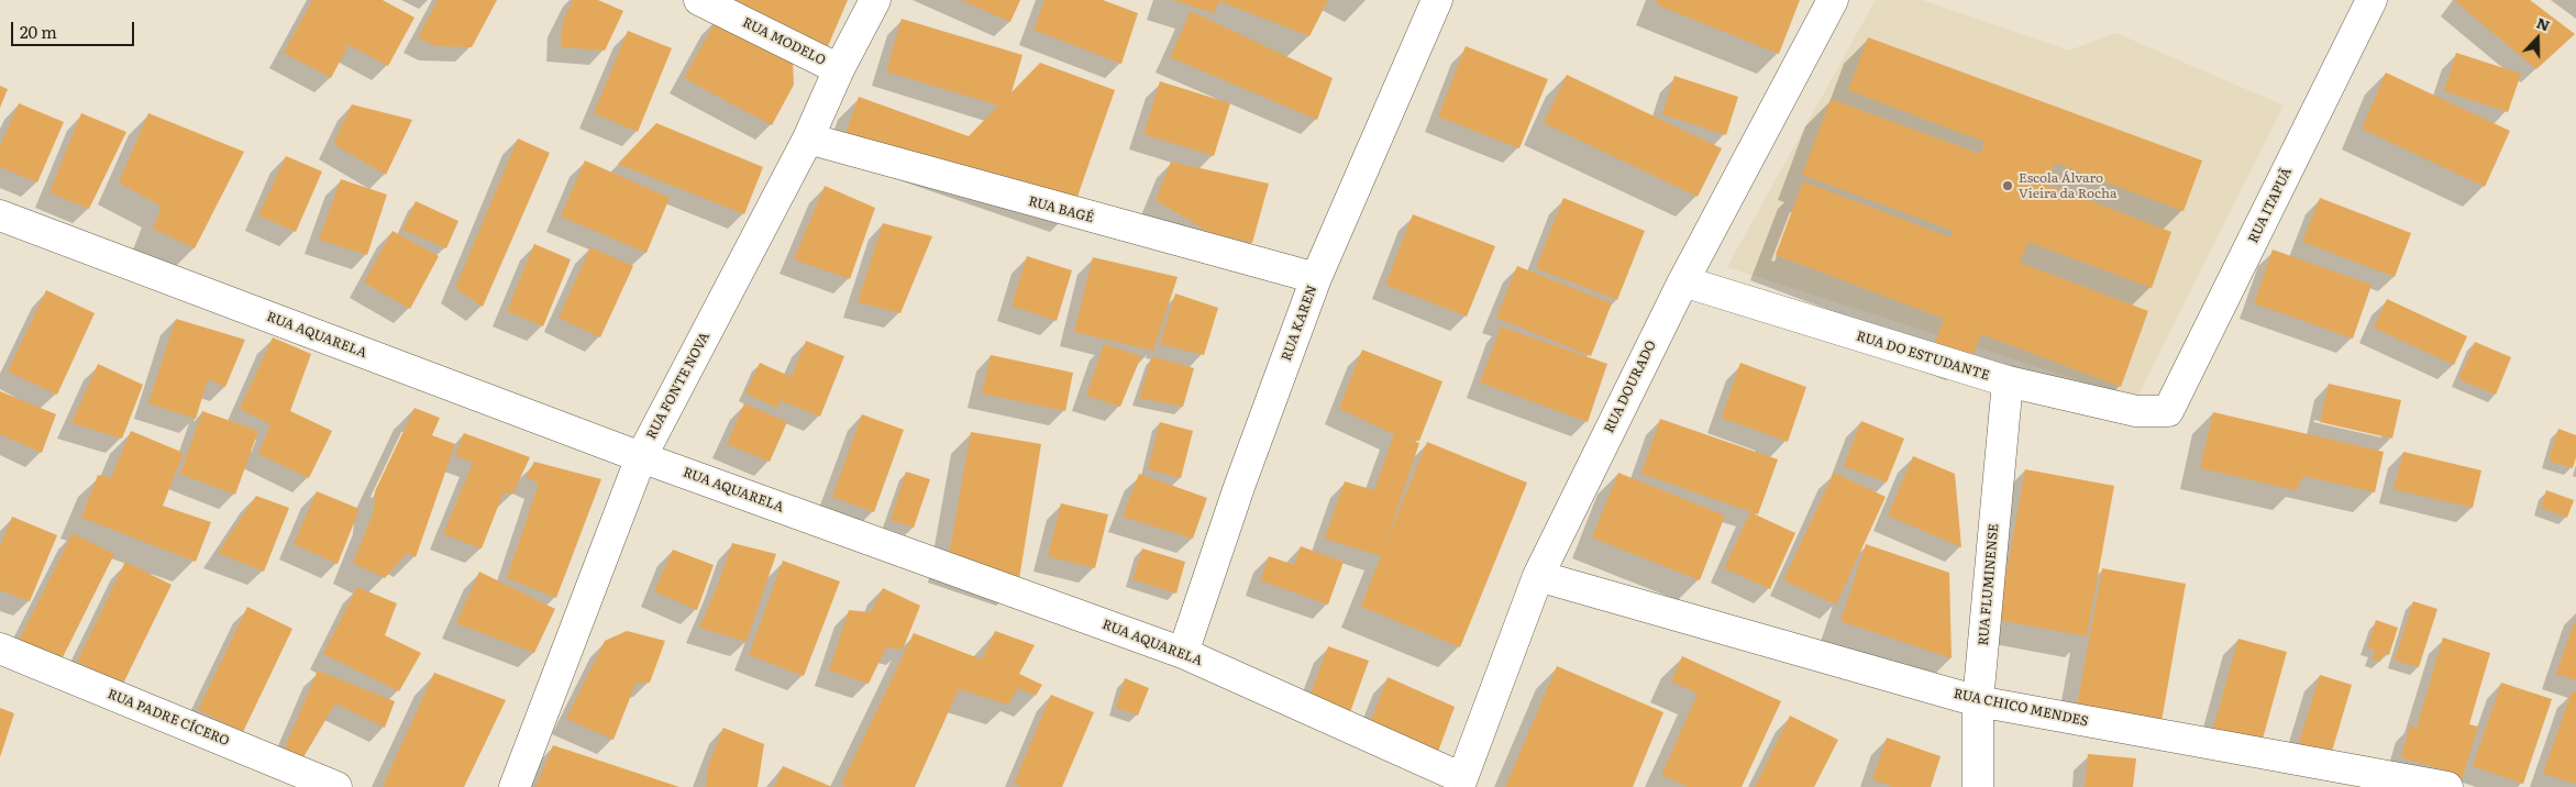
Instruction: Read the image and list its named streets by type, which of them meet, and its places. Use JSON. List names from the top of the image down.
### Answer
{
  "streets": {
    "street": [
      "RUA MODELO",
      "RUA ITAPUÃ",
      "RUA BAGÉ",
      "RUA KAREN",
      "RUA AQUARELA",
      "RUA DO ESTUDANTE",
      "RUA FONTE NOVA",
      "RUA DOURADO",
      "RUA FLUMINENSE",
      "RUA CHICO MENDES",
      "RUA PADRE CÍCERO"
    ]
  },
  "crossings": [
    ["RUA MODELO", "RUA FONTE NOVA"],
    ["RUA ITAPUÃ", "RUA DO ESTUDANTE"],
    ["RUA BAGÉ", "RUA KAREN"],
    ["RUA BAGÉ", "RUA FONTE NOVA"],
    ["RUA KAREN", "RUA AQUARELA"],
    ["RUA AQUARELA", "RUA FONTE NOVA"],
    ["RUA AQUARELA", "RUA DOURADO"],
    ["RUA DO ESTUDANTE", "RUA DOURADO"],
    ["RUA DO ESTUDANTE", "RUA FLUMINENSE"],
    ["RUA DOURADO", "RUA CHICO MENDES"],
    ["RUA FLUMINENSE", "RUA CHICO MENDES"]
  ],
  "places": ["Escola Álvaro Vieira da Rocha"],
  "scale_bar": "20 m",
  "north": "top"
}
